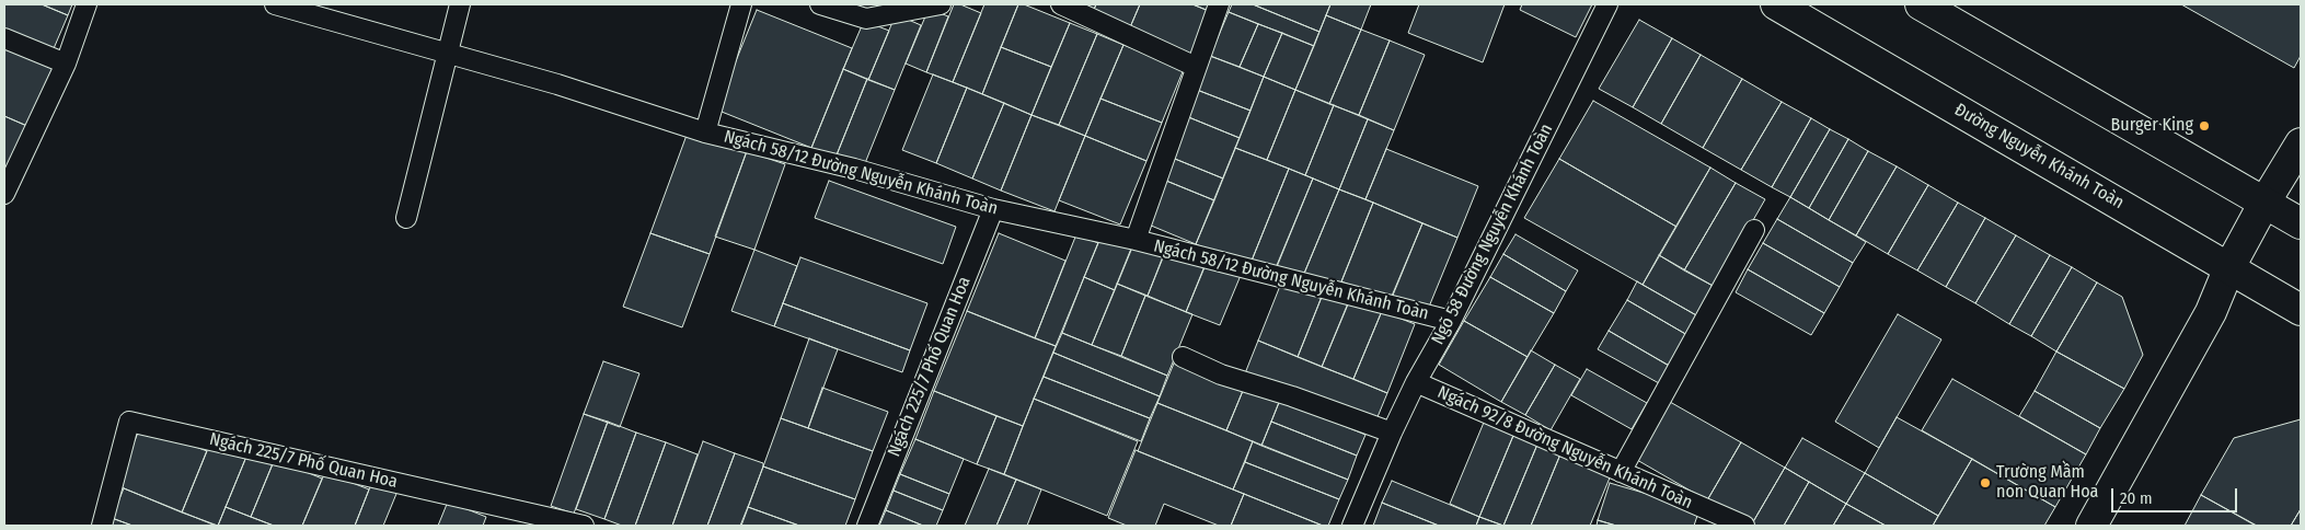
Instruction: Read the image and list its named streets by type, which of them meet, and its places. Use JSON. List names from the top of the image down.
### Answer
{
  "streets": {
    "main road": ["Đường Nguyễn Khánh Toàn"],
    "lane": [
      "Ngách 58/12 Đường Nguyễn Khánh Toàn",
      "Ngõ 58 Đường Nguyễn Khánh Toàn",
      "Ngách 225/7 Phố Quan Hoa",
      "Ngách 92/8 Đường Nguyễn Khánh Toàn"
    ]
  },
  "crossings": [
    ["Ngách 58/12 Đường Nguyễn Khánh Toàn", "Ngõ 58 Đường Nguyễn Khánh Toàn"],
    ["Ngách 58/12 Đường Nguyễn Khánh Toàn", "Ngách 225/7 Phố Quan Hoa"],
    ["Ngõ 58 Đường Nguyễn Khánh Toàn", "Ngách 92/8 Đường Nguyễn Khánh Toàn"]
  ],
  "places": ["Burger King", "Trường Mầm non Quan Hoa"],
  "scale_bar": "20 m"
}
